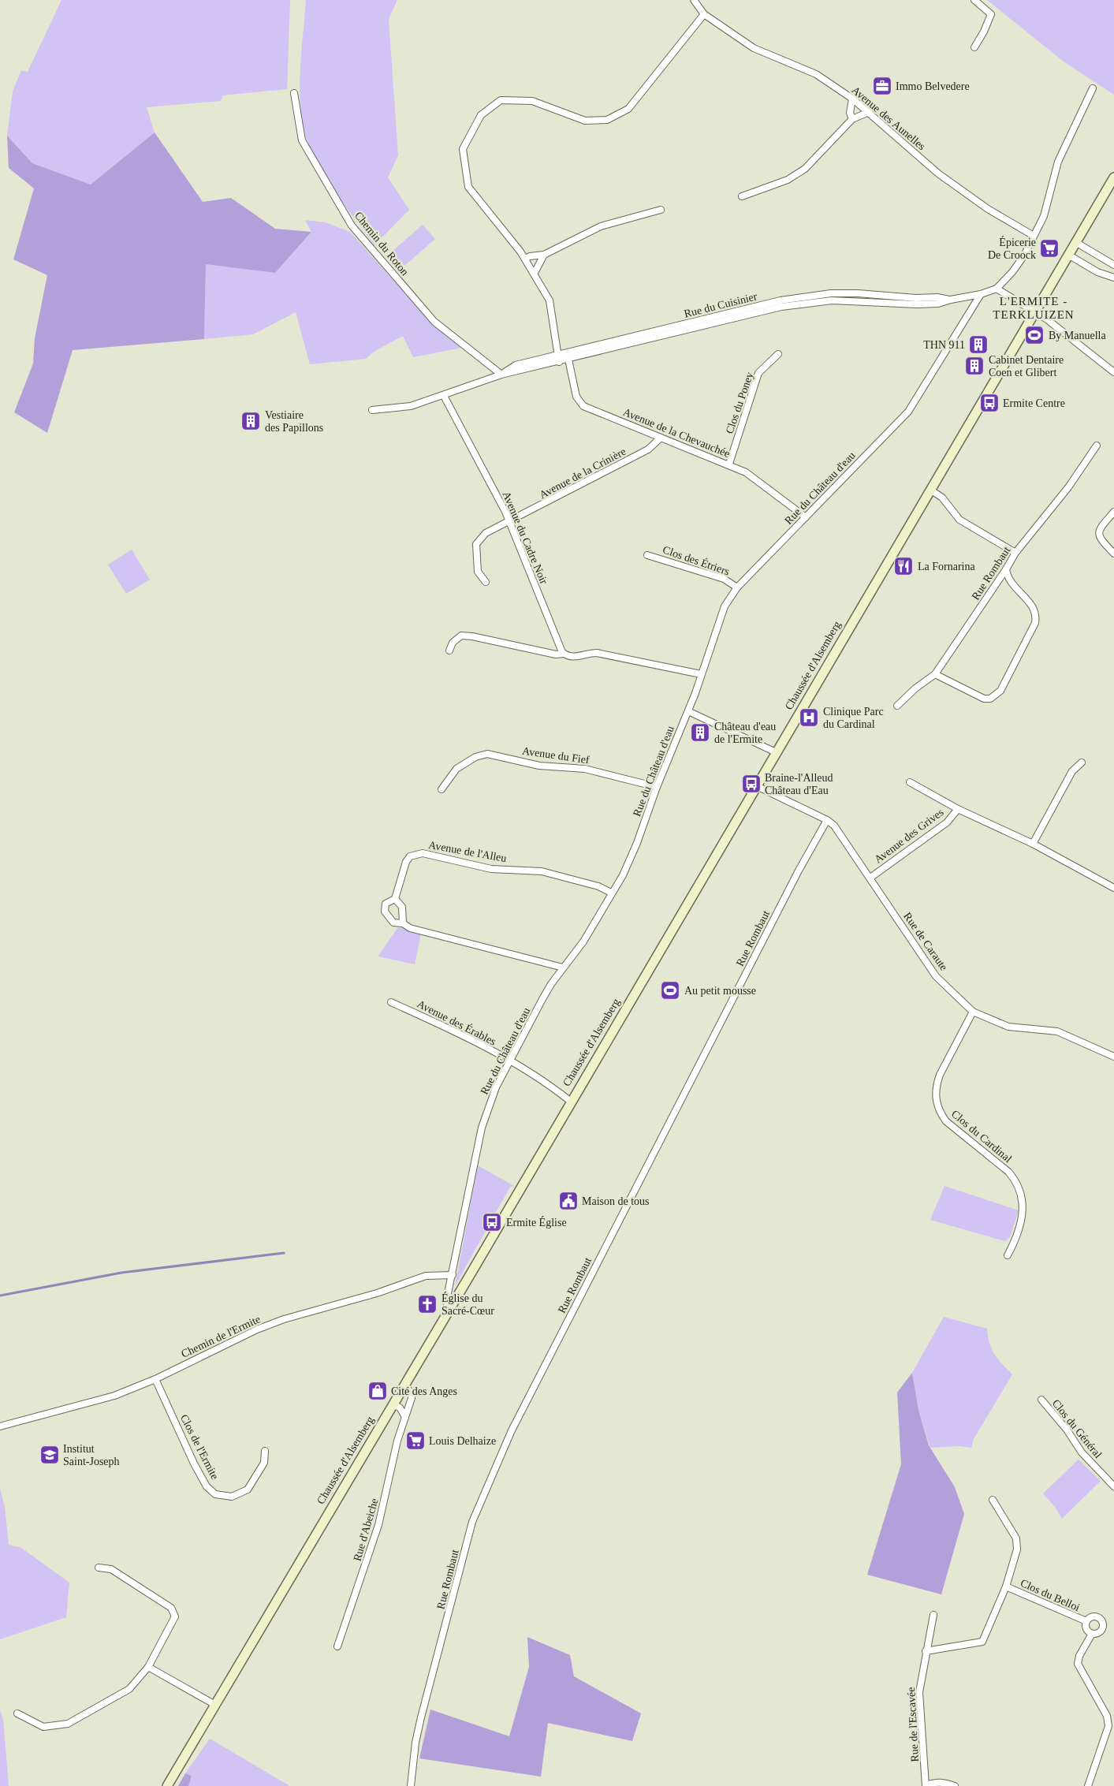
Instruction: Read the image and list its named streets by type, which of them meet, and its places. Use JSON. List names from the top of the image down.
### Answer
{
  "streets": {
    "main road": ["Chaussée d'Alsemberg"],
    "street": [
      "Avenue des Aunelles",
      "Chemin du Roton",
      "Rue du Cuisinier",
      "Clos du Poney",
      "Avenue de la Chevauchée",
      "Avenue de la Crinière",
      "Rue du Château d'eau",
      "Avenue du Cadre Noir",
      "Clos des Étriers",
      "Rue Rombaut",
      "Avenue du Fief",
      "Avenue des Grives",
      "Avenue de l'Alleu",
      "Rue de Caraute",
      "Avenue des Érables",
      "Clos du Cardinal",
      "Chemin de l'Ermite",
      "Clos du Général",
      "Clos de l'Ermite",
      "Rue d'Abeiche",
      "Clos du Belloi",
      "Rue de l'Escavée"
    ]
  },
  "crossings": [
    ["Chemin du Roton", "Rue du Cuisinier"],
    ["Rue du Cuisinier", "Avenue de la Chevauchée"],
    ["Rue du Cuisinier", "Rue du Château d'eau"],
    ["Rue du Cuisinier", "Avenue du Cadre Noir"],
    ["Clos du Poney", "Avenue de la Chevauchée"],
    ["Avenue de la Chevauchée", "Avenue de la Crinière"],
    ["Avenue de la Chevauchée", "Rue du Château d'eau"],
    ["Avenue de la Crinière", "Avenue du Cadre Noir"],
    ["Rue du Château d'eau", "Clos des Étriers"],
    ["Rue du Château d'eau", "Chaussée d'Alsemberg"],
    ["Rue du Château d'eau", "Avenue du Fief"],
    ["Rue du Château d'eau", "Avenue de l'Alleu"],
    ["Rue du Château d'eau", "Avenue des Érables"],
    ["Rue du Château d'eau", "Chemin de l'Ermite"],
    ["Rue Rombaut", "Rue de Caraute"],
    ["Chaussée d'Alsemberg", "Rue de Caraute"],
    ["Chaussée d'Alsemberg", "Avenue des Érables"],
    ["Chaussée d'Alsemberg", "Rue d'Abeiche"],
    ["Avenue des Grives", "Rue de Caraute"],
    ["Rue de Caraute", "Clos du Cardinal"],
    ["Chemin de l'Ermite", "Clos de l'Ermite"],
    ["Clos du Belloi", "Rue de l'Escavée"]
  ],
  "districts": ["L'ERMITE - TERKLUIZEN"],
  "places": {
    "office": ["Immo Belvedere"],
    "supermarket": ["Épicerie De Croock", "Louis Delhaize"],
    "sports": ["By Manuella", "Au petit mousse"],
    "building": [
      "THN 911",
      "Cabinet Dentaire Coen et Glibert",
      "Vestiaire des Papillons",
      "Château d'eau de l'Ermite"
    ],
    "bus stop": ["Ermite Centre", "Braine-l'Alleud Château d'Eau", "Ermite Église"],
    "restaurant": ["La Fornarina"],
    "hospital": ["Clinique Parc du Cardinal"],
    "public building": ["Maison de tous"],
    "church": ["Église du Sacré-Cœur"],
    "shop": ["Cité des Anges"],
    "school or university": ["Institut Saint-Joseph"]
  }
}
